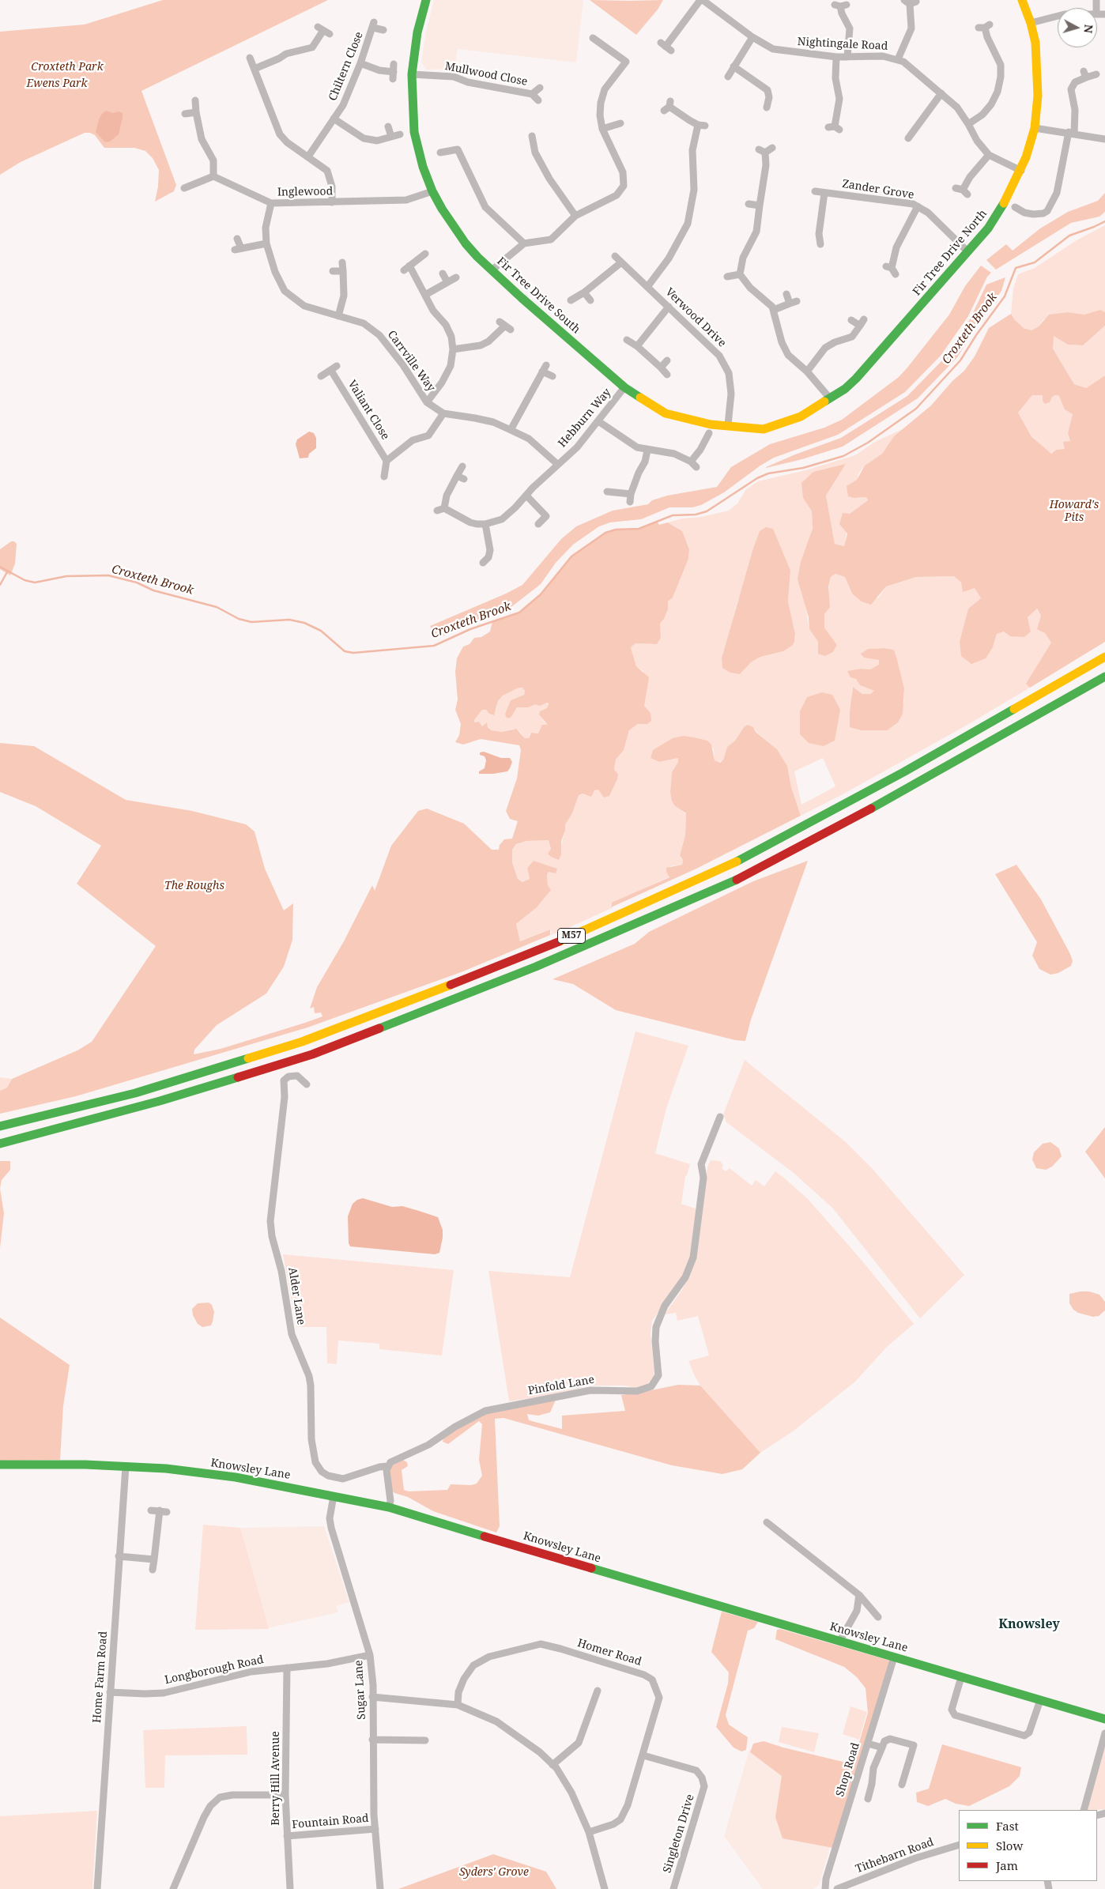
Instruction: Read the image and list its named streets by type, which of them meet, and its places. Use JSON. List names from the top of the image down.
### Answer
{
  "streets": {
    "main road": [
      "Fir Tree Drive North",
      "Fir Tree Drive South",
      "M57",
      "Knowsley Lane"
    ],
    "street": [
      "Nightingale Road",
      "Chiltern Close",
      "Mullwood Close",
      "Zander Grove",
      "Inglewood",
      "Verwood Drive",
      "Carrville Way",
      "Valiant Close",
      "Hebburn Way",
      "Alder Lane",
      "Pinfold Lane",
      "Homer Road",
      "Longborough Road",
      "Home Farm Road",
      "Sugar Lane",
      "Shop Road",
      "Berry Hill Avenue",
      "Fountain Road",
      "Singleton Drive",
      "Tithebarn Road"
    ]
  },
  "crossings": [
    ["Nightingale Road", "Fir Tree Drive North"],
    ["Mullwood Close", "Fir Tree Drive South"],
    ["Zander Grove", "Fir Tree Drive North"],
    ["Inglewood", "Fir Tree Drive South"],
    ["Inglewood", "Carrville Way"],
    ["Fir Tree Drive North", "Fir Tree Drive South"],
    ["Fir Tree Drive South", "Verwood Drive"],
    ["Fir Tree Drive South", "Hebburn Way"],
    ["Carrville Way", "Hebburn Way"],
    ["Alder Lane", "Pinfold Lane"],
    ["Knowsley Lane", "Home Farm Road"],
    ["Knowsley Lane", "Sugar Lane"],
    ["Knowsley Lane", "Shop Road"],
    ["Homer Road", "Singleton Drive"],
    ["Longborough Road", "Home Farm Road"],
    ["Longborough Road", "Sugar Lane"],
    ["Longborough Road", "Berry Hill Avenue"],
    ["Sugar Lane", "Fountain Road"],
    ["Berry Hill Avenue", "Fountain Road"]
  ],
  "districts": ["Knowsley"],
  "water": ["Croxteth Brook"],
  "parks": [
    "Croxteth Park",
    "Ewens Park",
    "Howard's Pits",
    "The Roughs",
    "Syders' Grove"
  ],
  "legend": ["Fast", "Slow", "Jam"],
  "north": "right"
}
